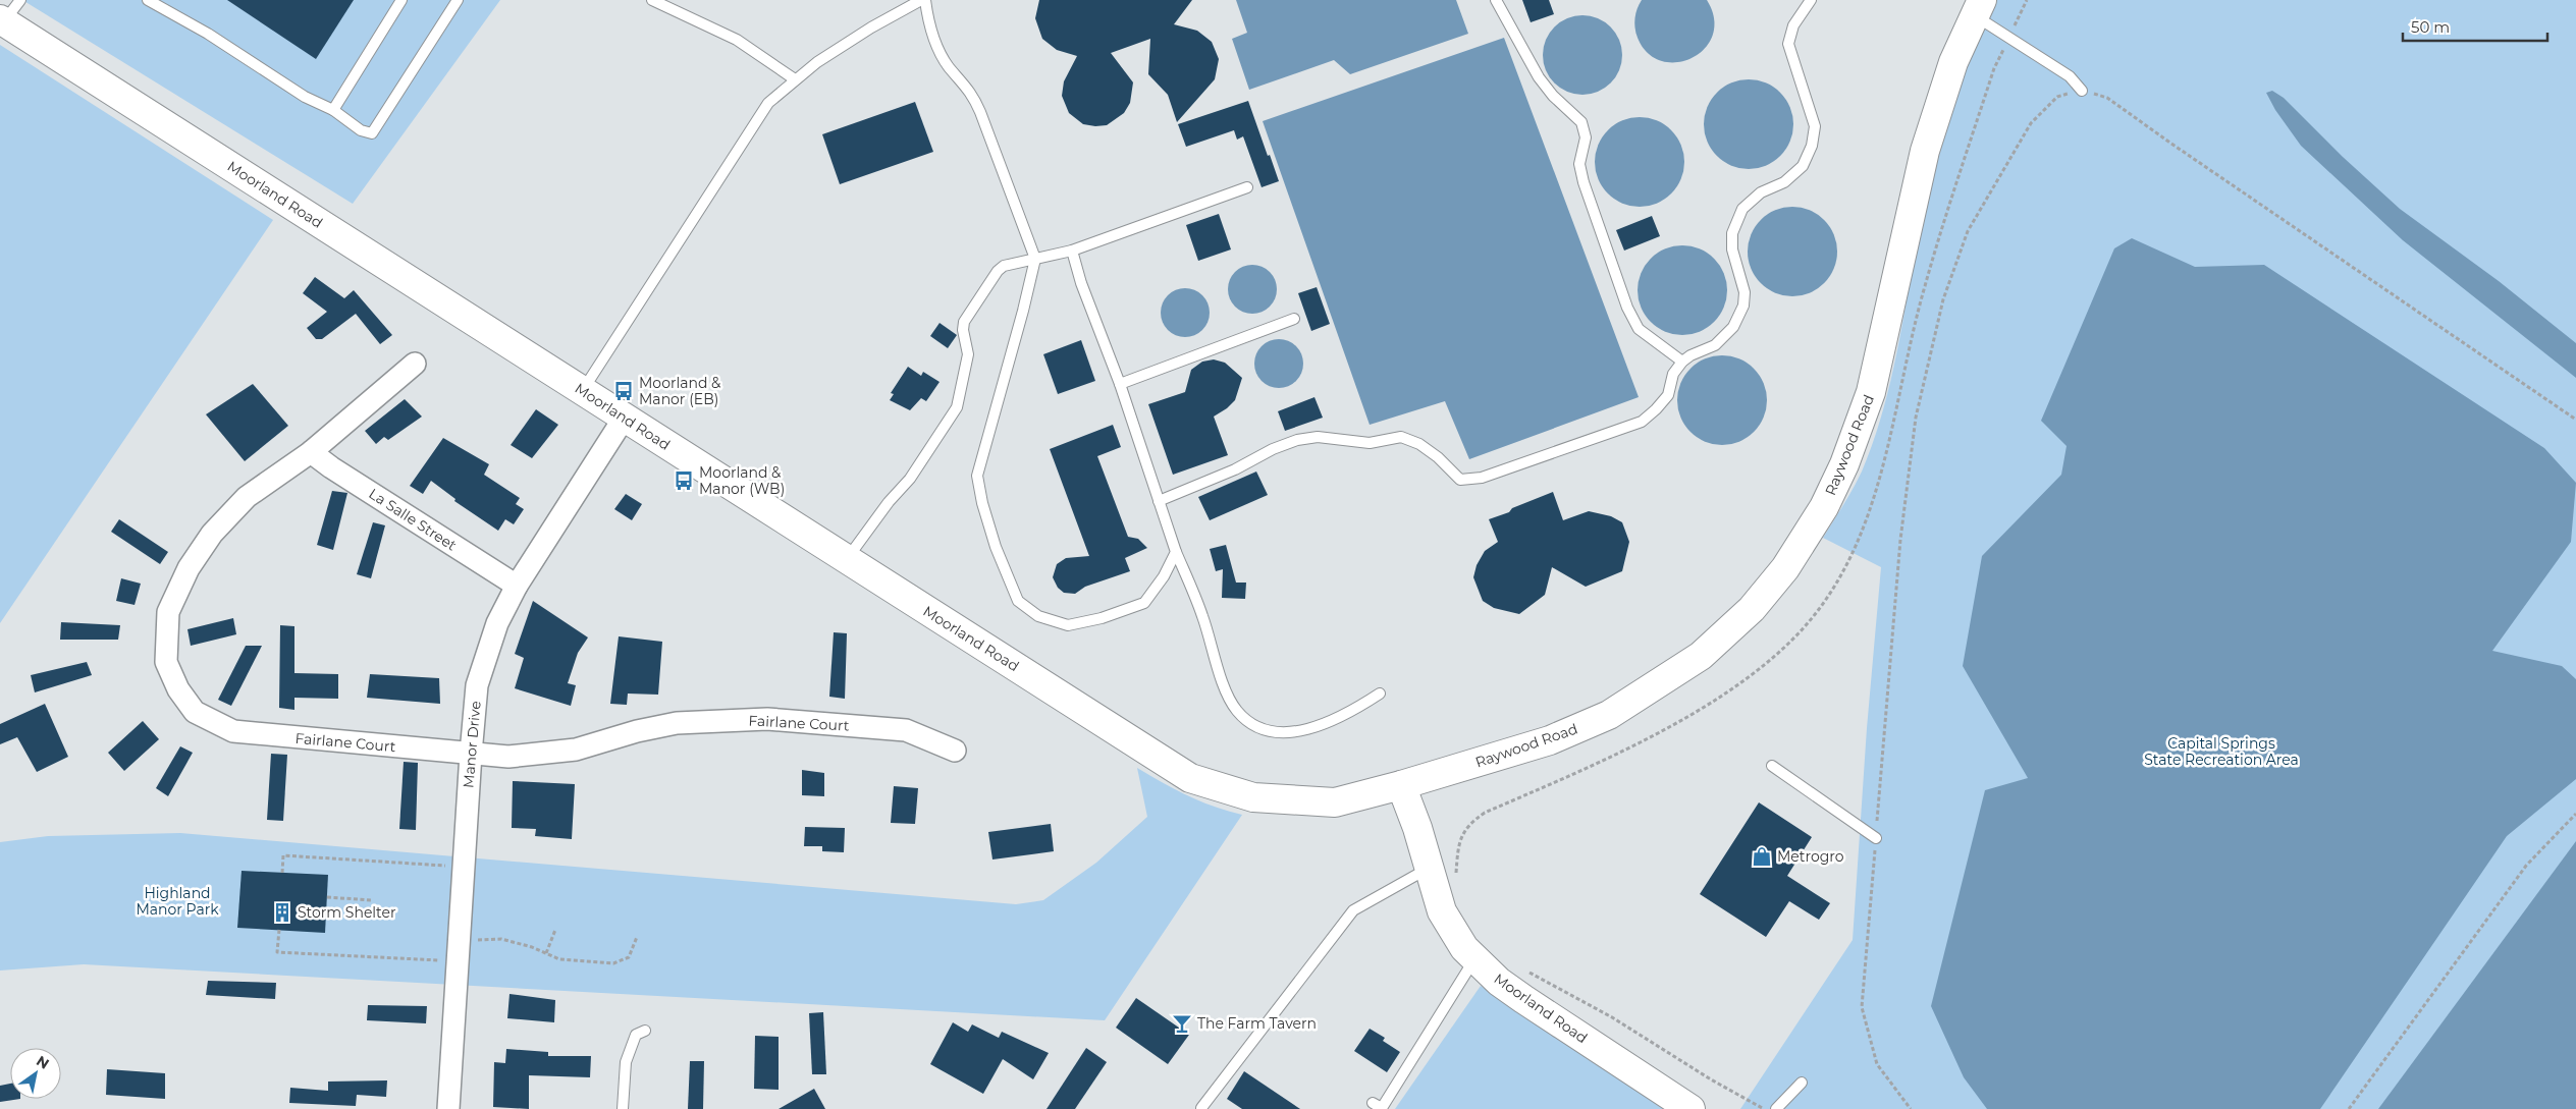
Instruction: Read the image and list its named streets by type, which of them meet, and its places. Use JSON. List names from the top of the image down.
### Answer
{
  "streets": {
    "street": [
      "Moorland Road",
      "Raywood Road",
      "La Salle Street",
      "Fairlane Court",
      "Manor Drive"
    ]
  },
  "crossings": [
    ["Moorland Road", "Raywood Road"],
    ["Moorland Road", "Manor Drive"],
    ["La Salle Street", "Fairlane Court"],
    ["La Salle Street", "Manor Drive"],
    ["Fairlane Court", "Manor Drive"]
  ],
  "parks": ["Capital Springs State Recreation Area", "Highland Manor Park"],
  "places": {
    "bus stop": ["Moorland & Manor (EB)", "Moorland & Manor (WB)"],
    "shop": ["Metrogro"],
    "building": ["Storm Shelter"],
    "bar": ["The Farm Tavern"]
  },
  "scale_bar": "50 m",
  "north": "top right"
}
